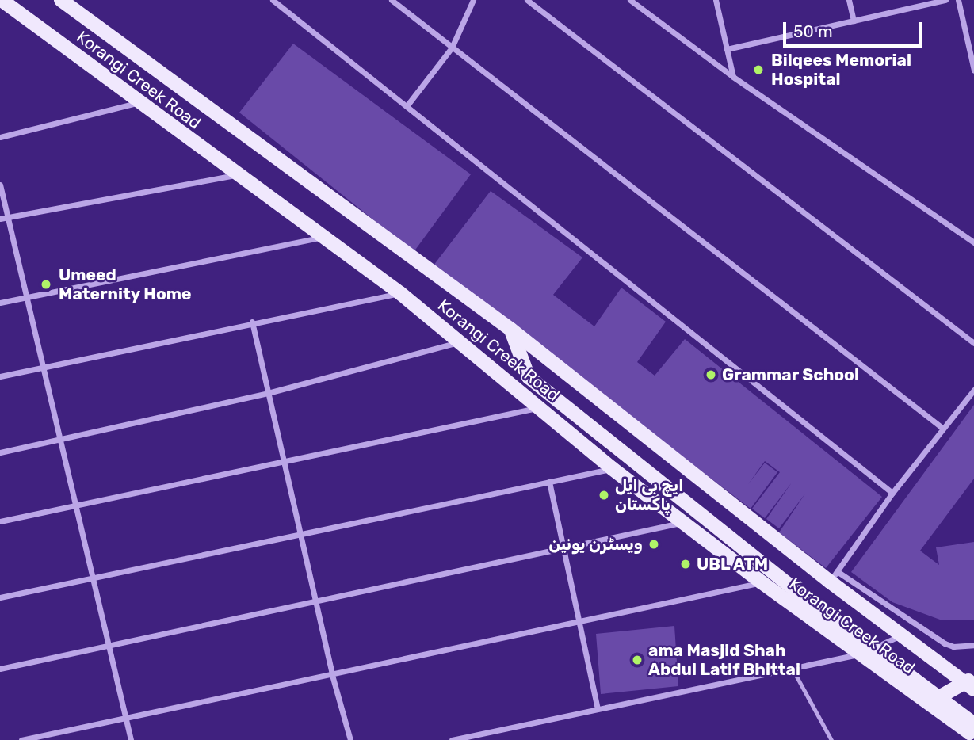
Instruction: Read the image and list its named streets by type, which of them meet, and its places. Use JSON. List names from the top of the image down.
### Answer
{
  "streets": {
    "main road": ["Korangi Creek Road"]
  },
  "places": [
    "Bilqees Memorial Hospital",
    "Umeed Maternity Home",
    "Grammar School",
    "ایچ بی ایل پاکستان",
    "ویسٹرن یونین",
    "UBL ATM",
    "ama Masjid Shah Abdul Latif Bhittai"
  ],
  "scale_bar": "50 m"
}
